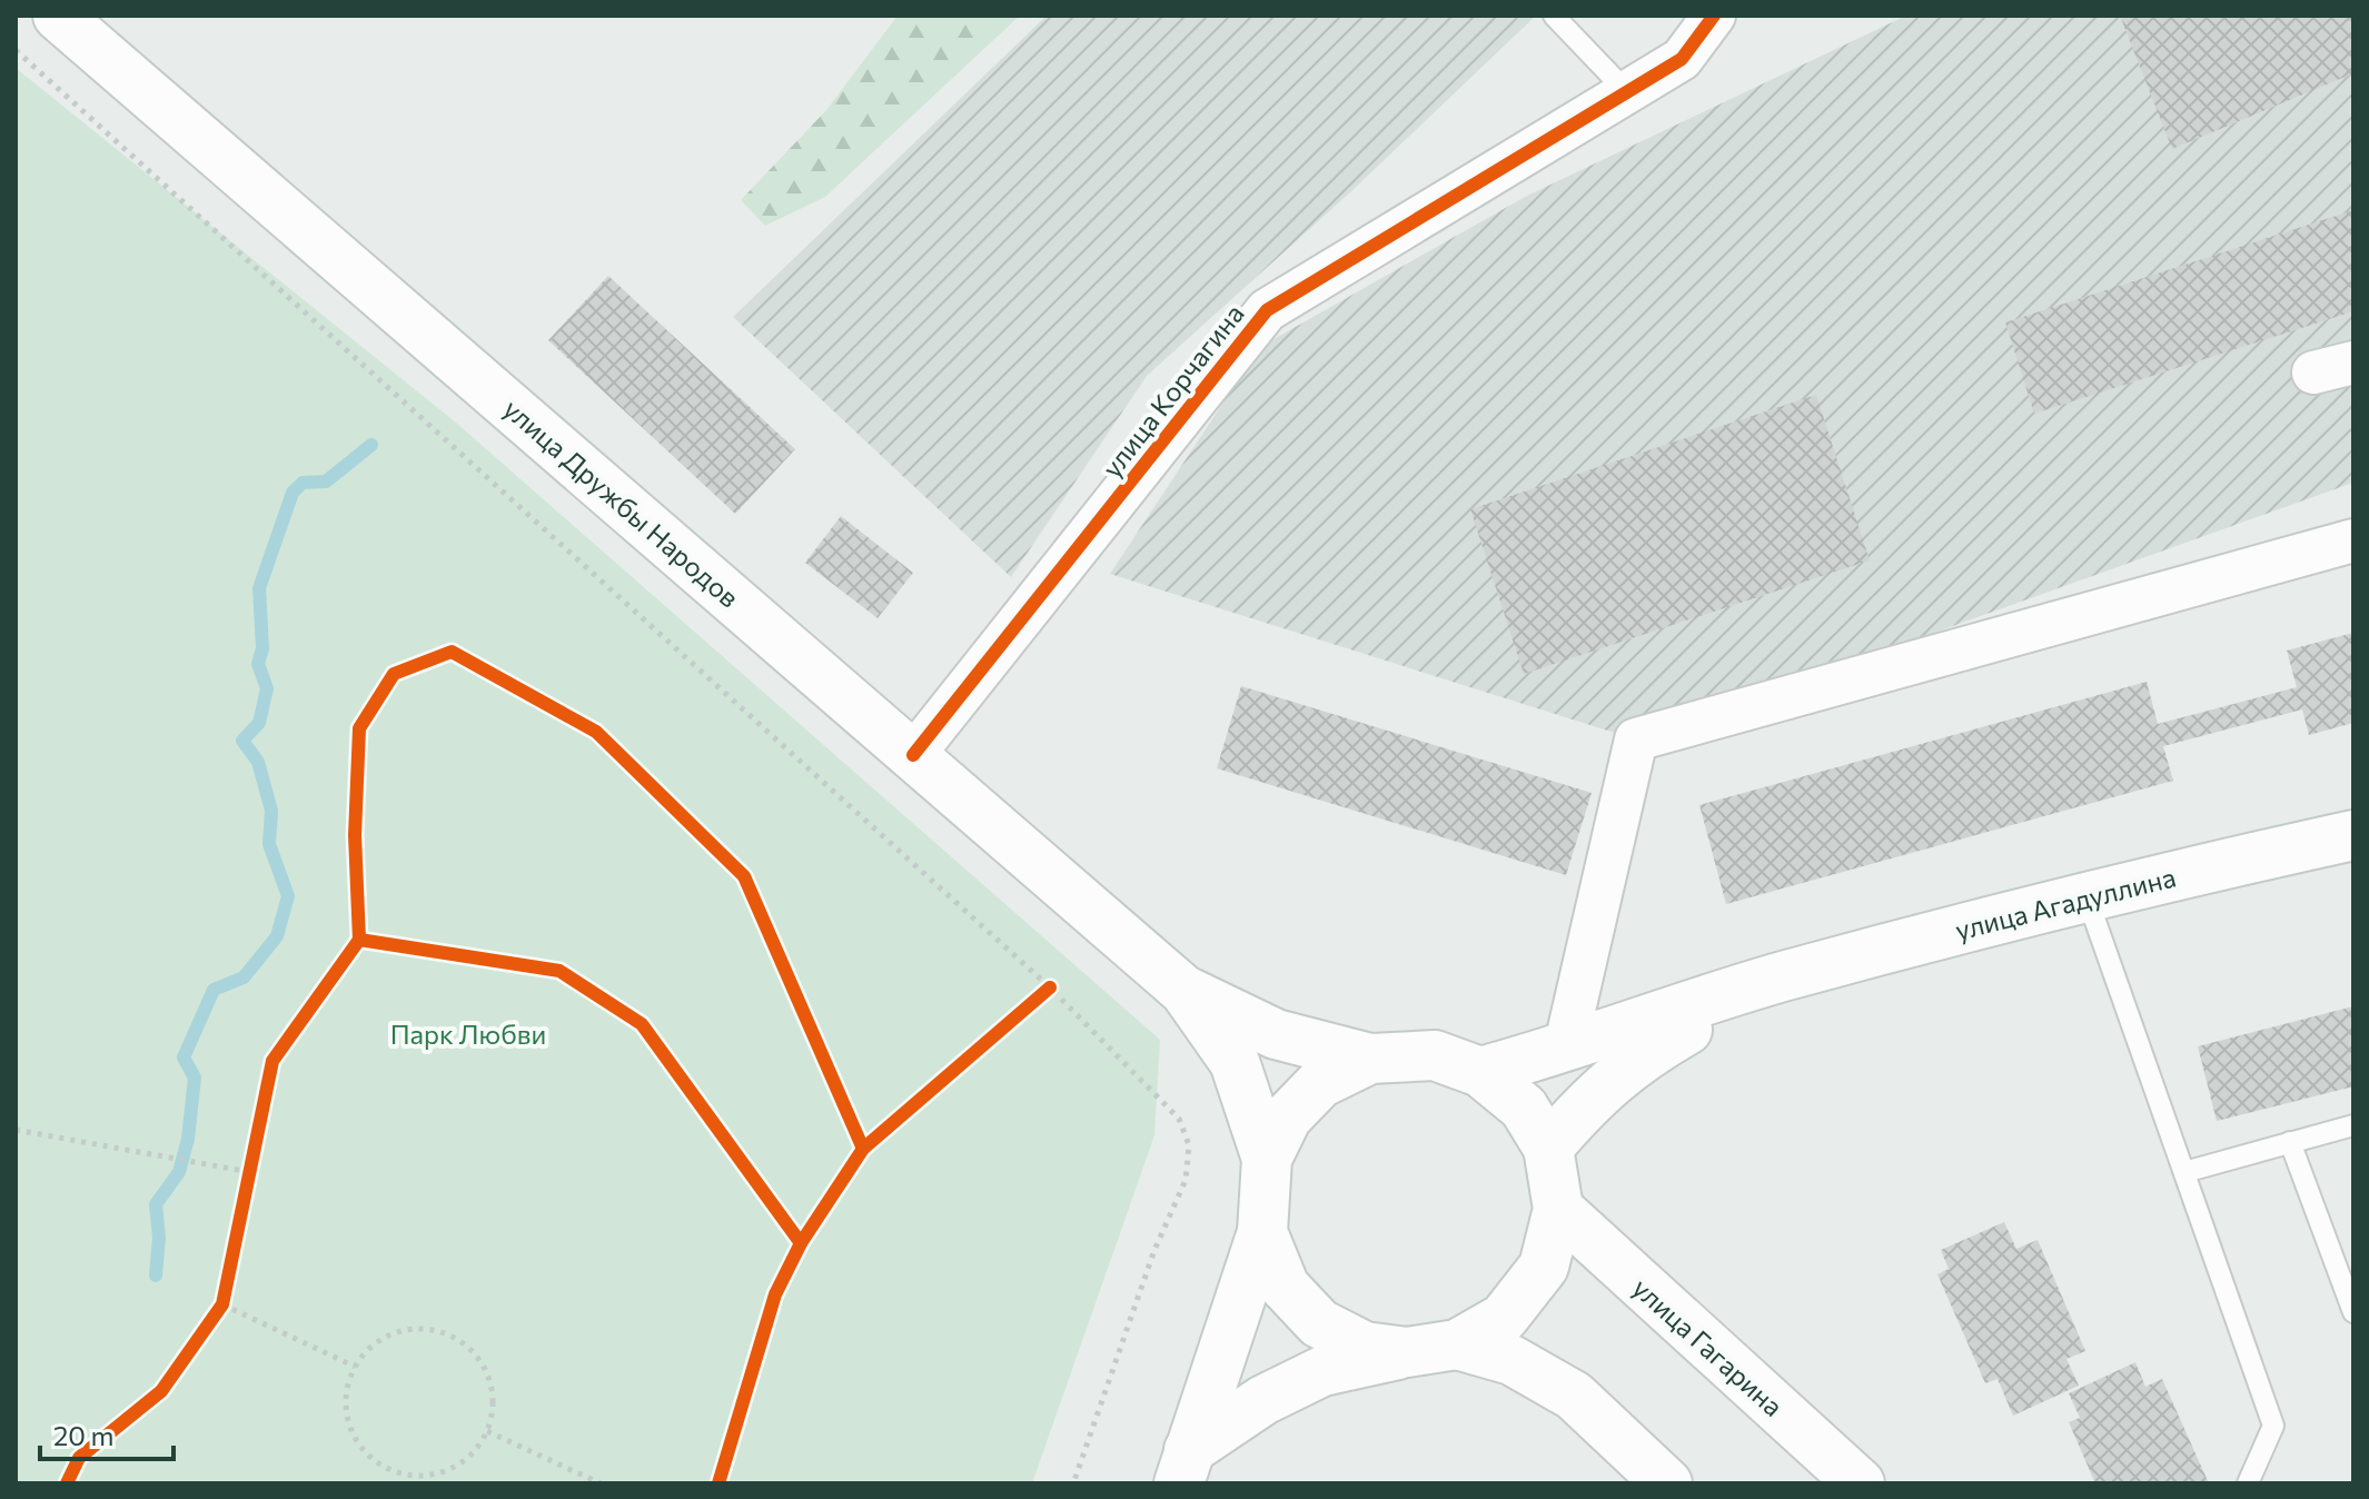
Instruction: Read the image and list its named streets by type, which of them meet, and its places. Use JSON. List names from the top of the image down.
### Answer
{
  "streets": {
    "main road": ["улица Дружбы Народов", "улица Агадуллина", "улица Гагарина"],
    "street": ["улица Корчагина"]
  },
  "crossings": [
    ["улица Корчагина", "улица Дружбы Народов"]
  ],
  "parks": ["Парк Любви"],
  "scale_bar": "20 m"
}
